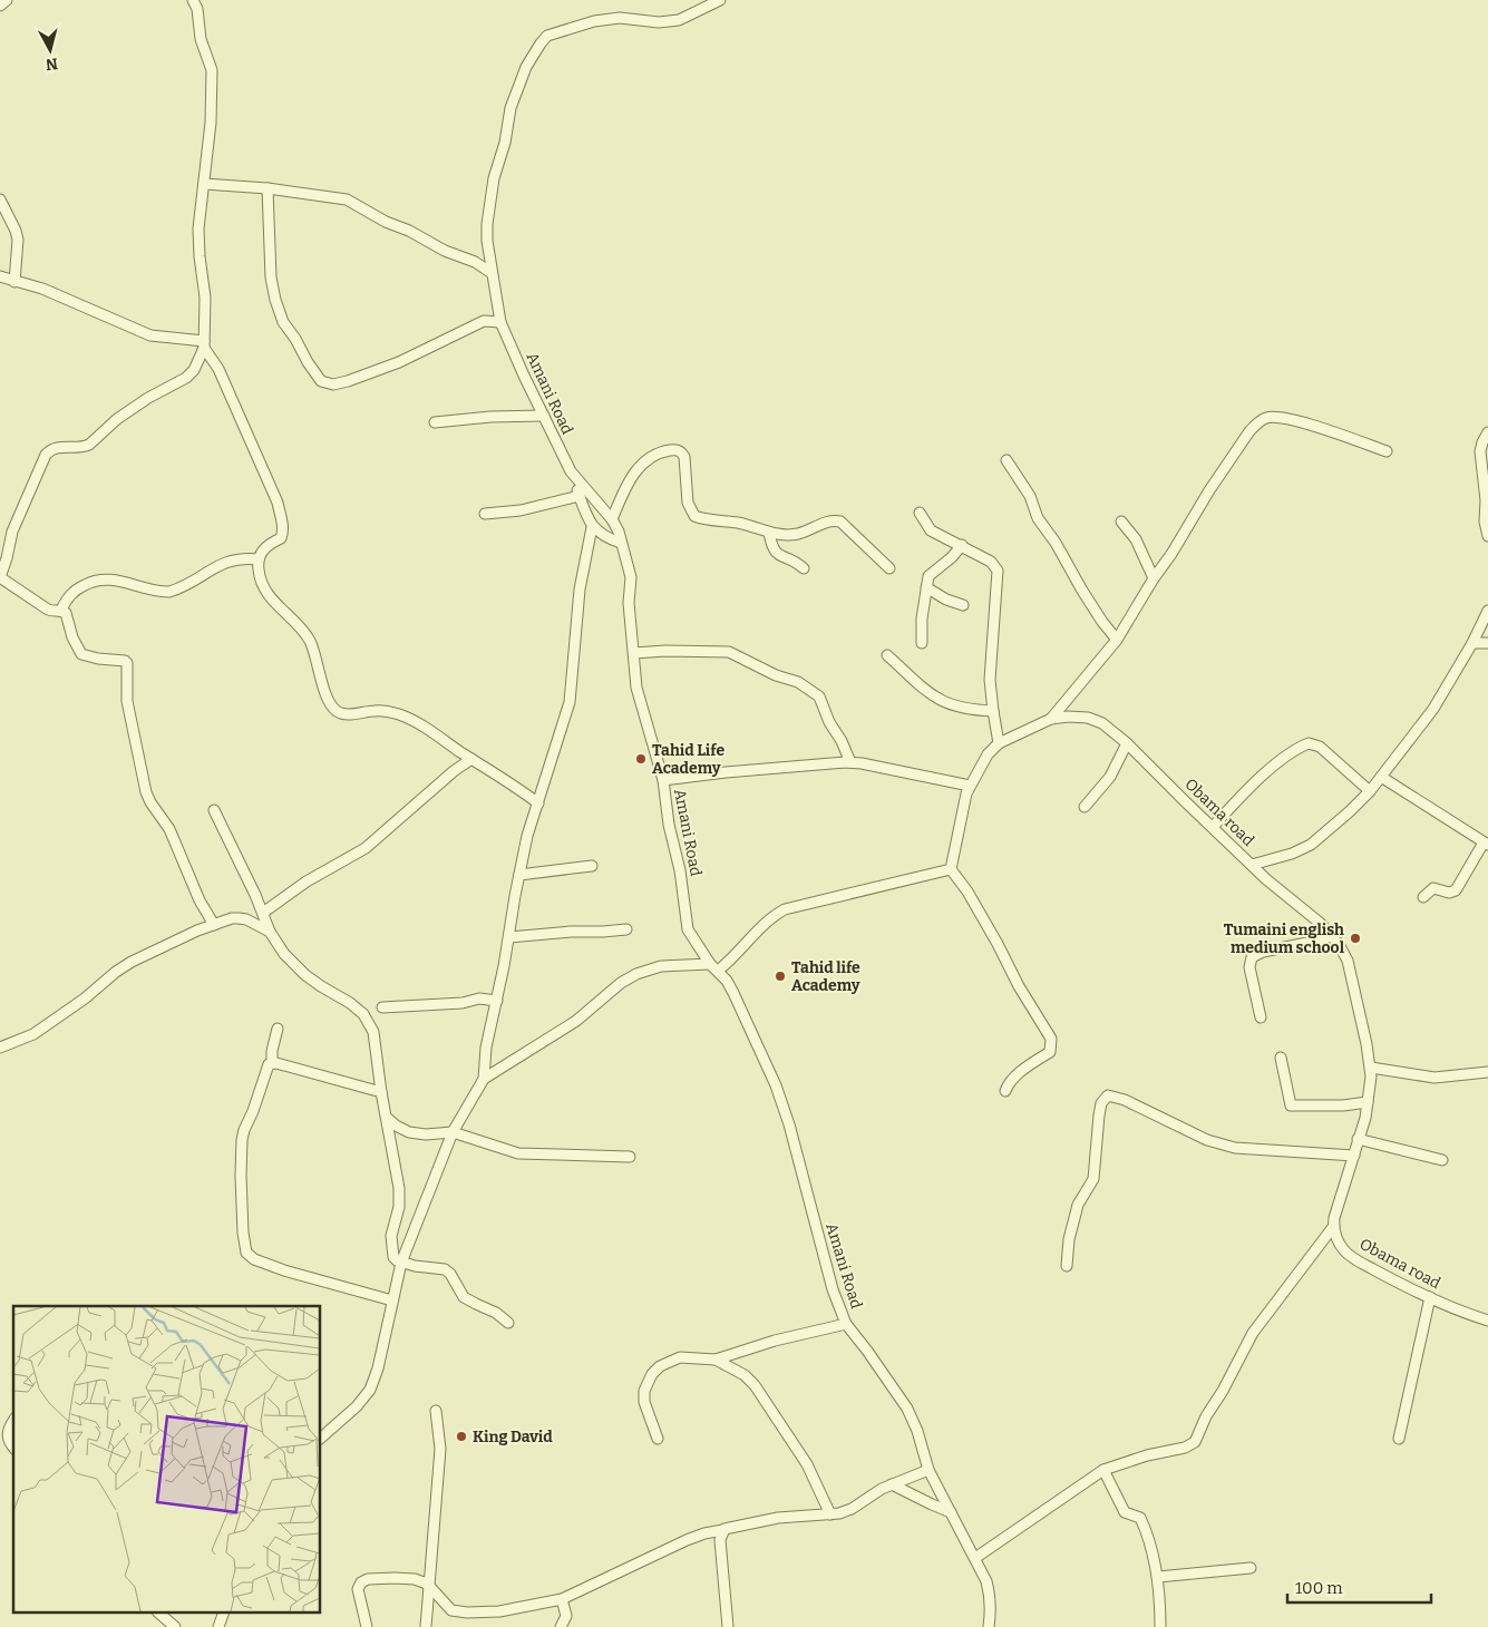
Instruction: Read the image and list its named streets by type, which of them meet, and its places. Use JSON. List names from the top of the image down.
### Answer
{
  "streets": {
    "street": ["Amani Road", "Obama road"]
  },
  "places": [
    "Tahid Life Academy",
    "Tumaini english medium school",
    "Tahid life Academy",
    "King David"
  ],
  "scale_bar": "100 m",
  "north": "bottom"
}
